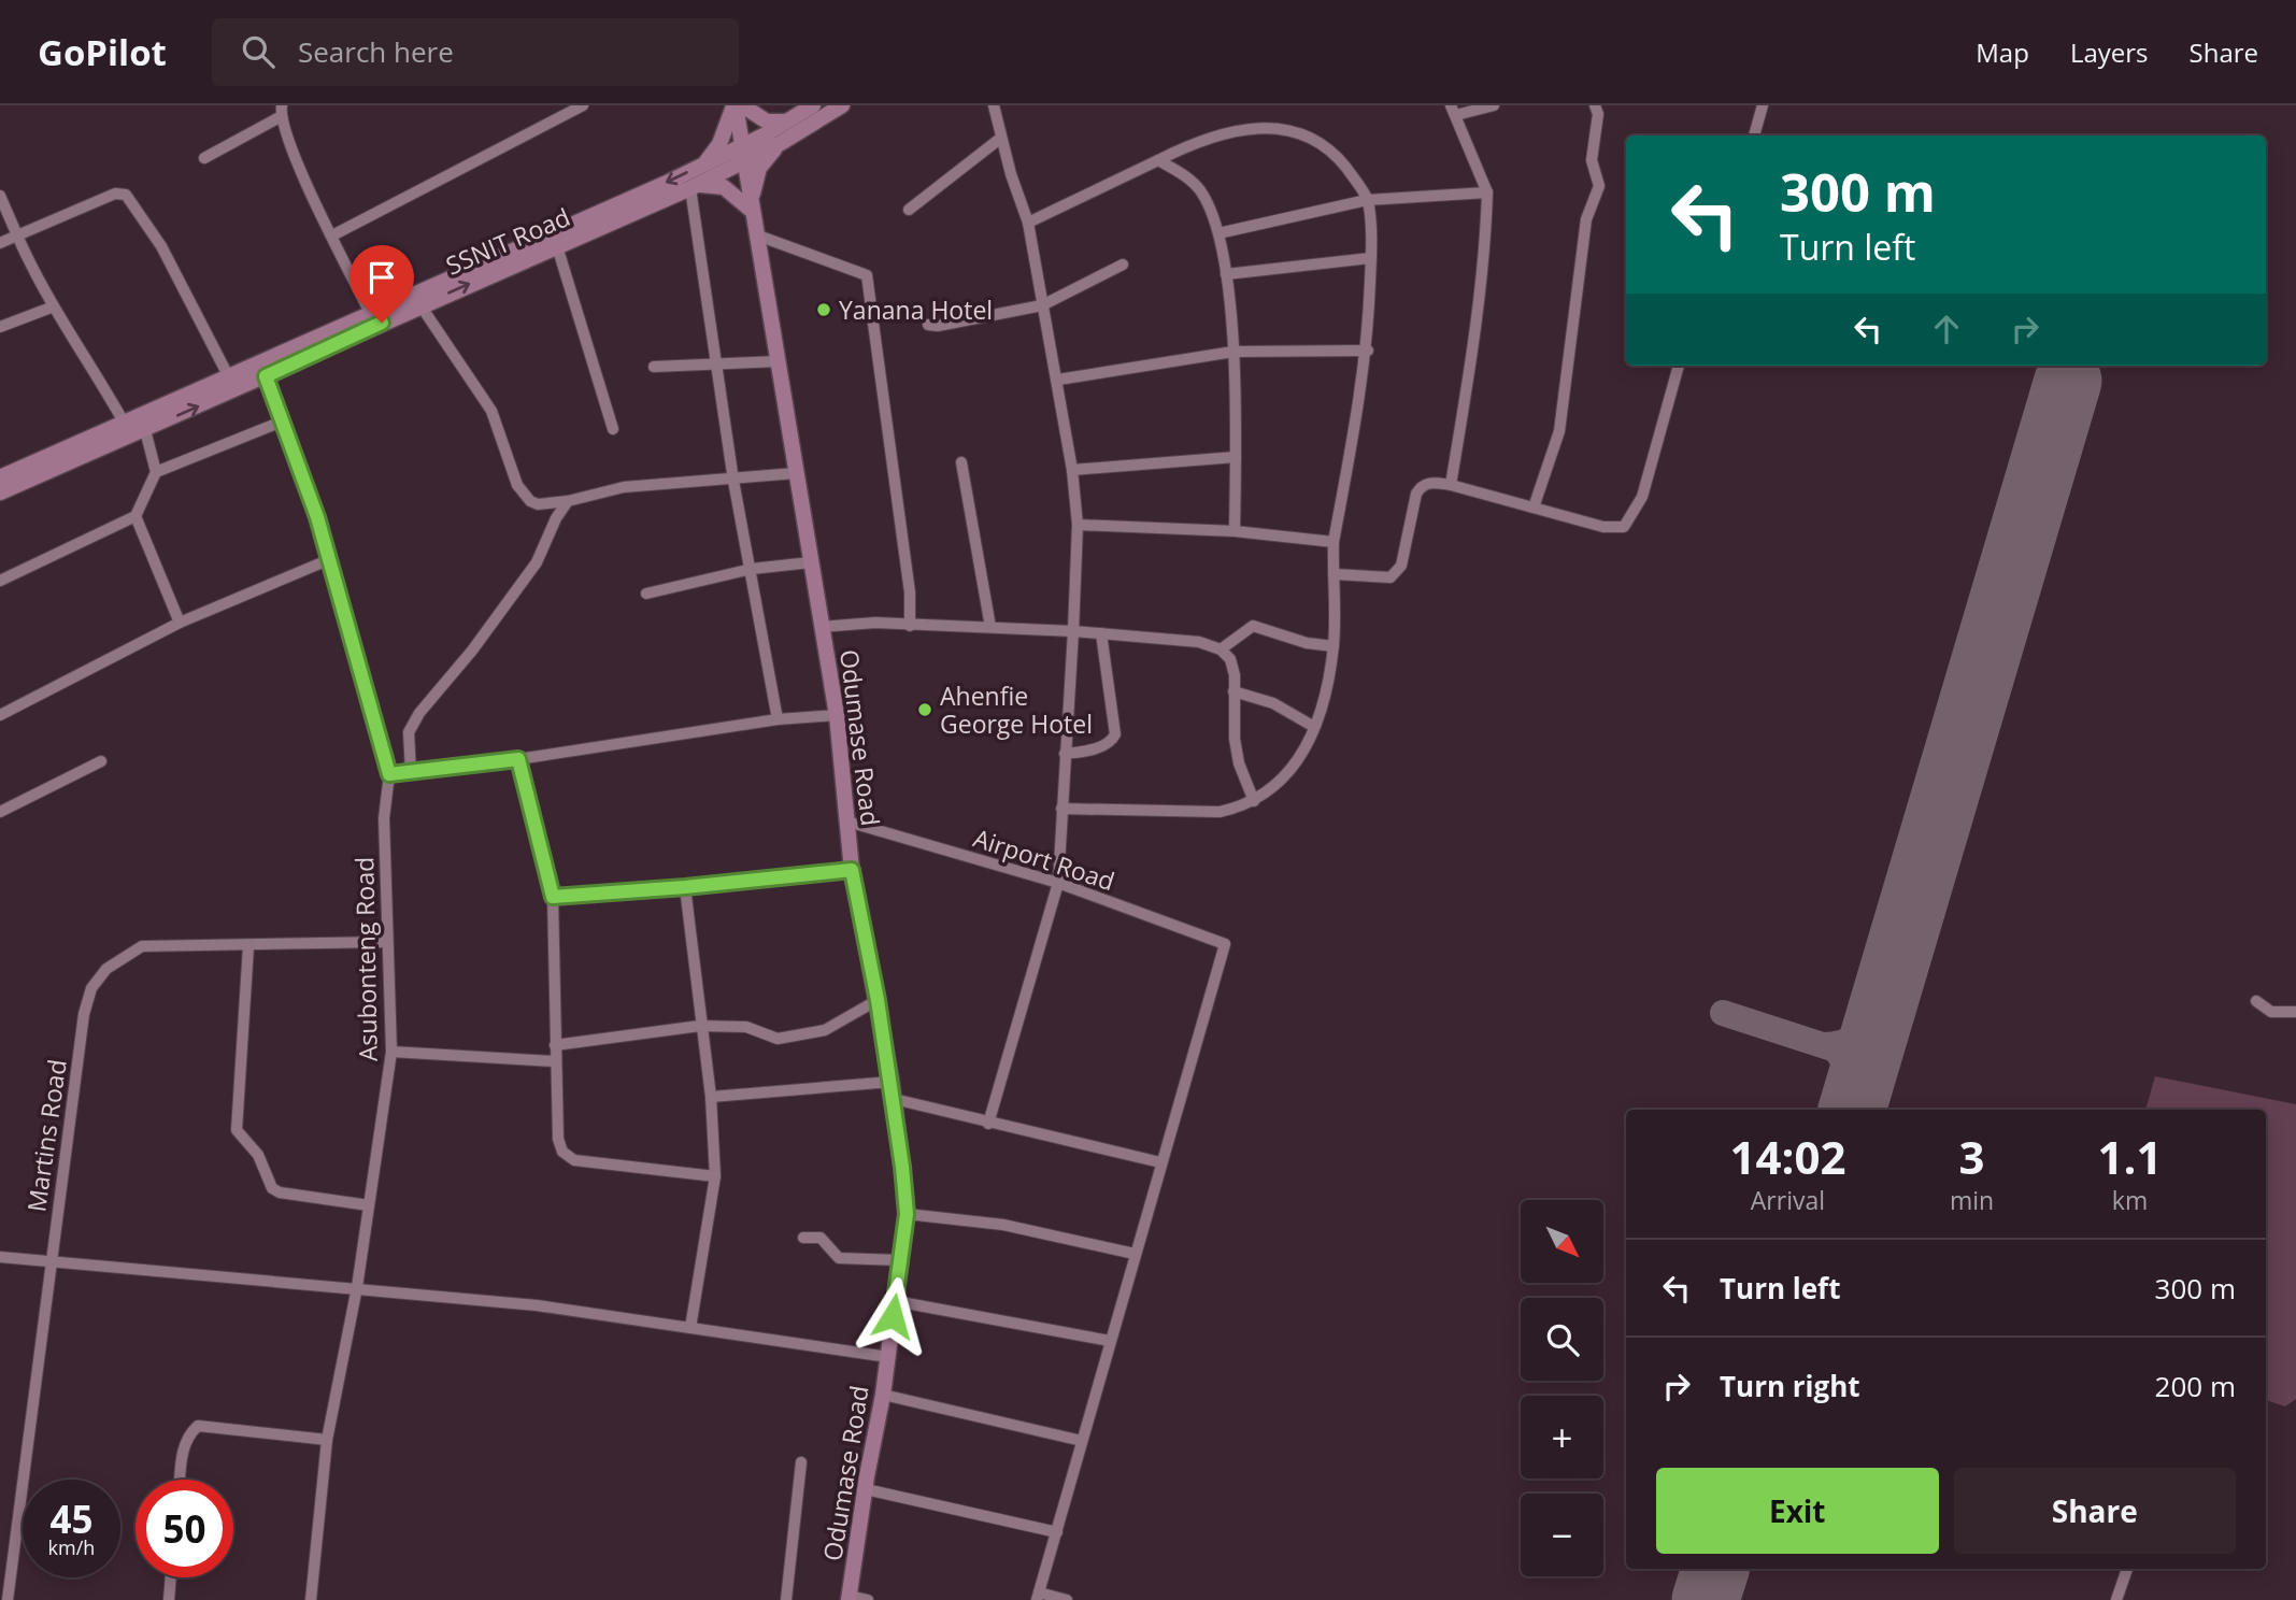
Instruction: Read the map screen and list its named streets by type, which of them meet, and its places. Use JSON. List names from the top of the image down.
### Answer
{
  "streets": {
    "main road": ["SSNIT Road", "Odumase Road"],
    "street": ["Airport Road", "Asubonteng Road", "Martins Road"]
  },
  "crossings": [
    ["SSNIT Road", "Odumase Road"],
    ["SSNIT Road", "Asubonteng Road"],
    ["Odumase Road", "Airport Road"],
    ["Asubonteng Road", "Martins Road"]
  ],
  "places": ["Yanana Hotel", "Ahenfie George Hotel"],
  "north": "bottom right",
  "page": {
    "header": "GoPilot",
    "search": "Search here",
    "nav": ["Map", "Layers", "Share"],
    "turn": ["300 m", "Turn left"],
    "eta": [
      "14:02",
      "Arrival",
      "3",
      "min",
      "1.1",
      "km"
    ],
    "map_buttons": ["+", "−"],
    "list": [
      {
        "name": "Turn left",
        "value": "300 m"
      },
      {
        "name": "Turn right",
        "value": "200 m"
      }
    ],
    "buttons": ["Exit", "Share"],
    "speed": "45 km/h",
    "limit": "50"
  }
}
